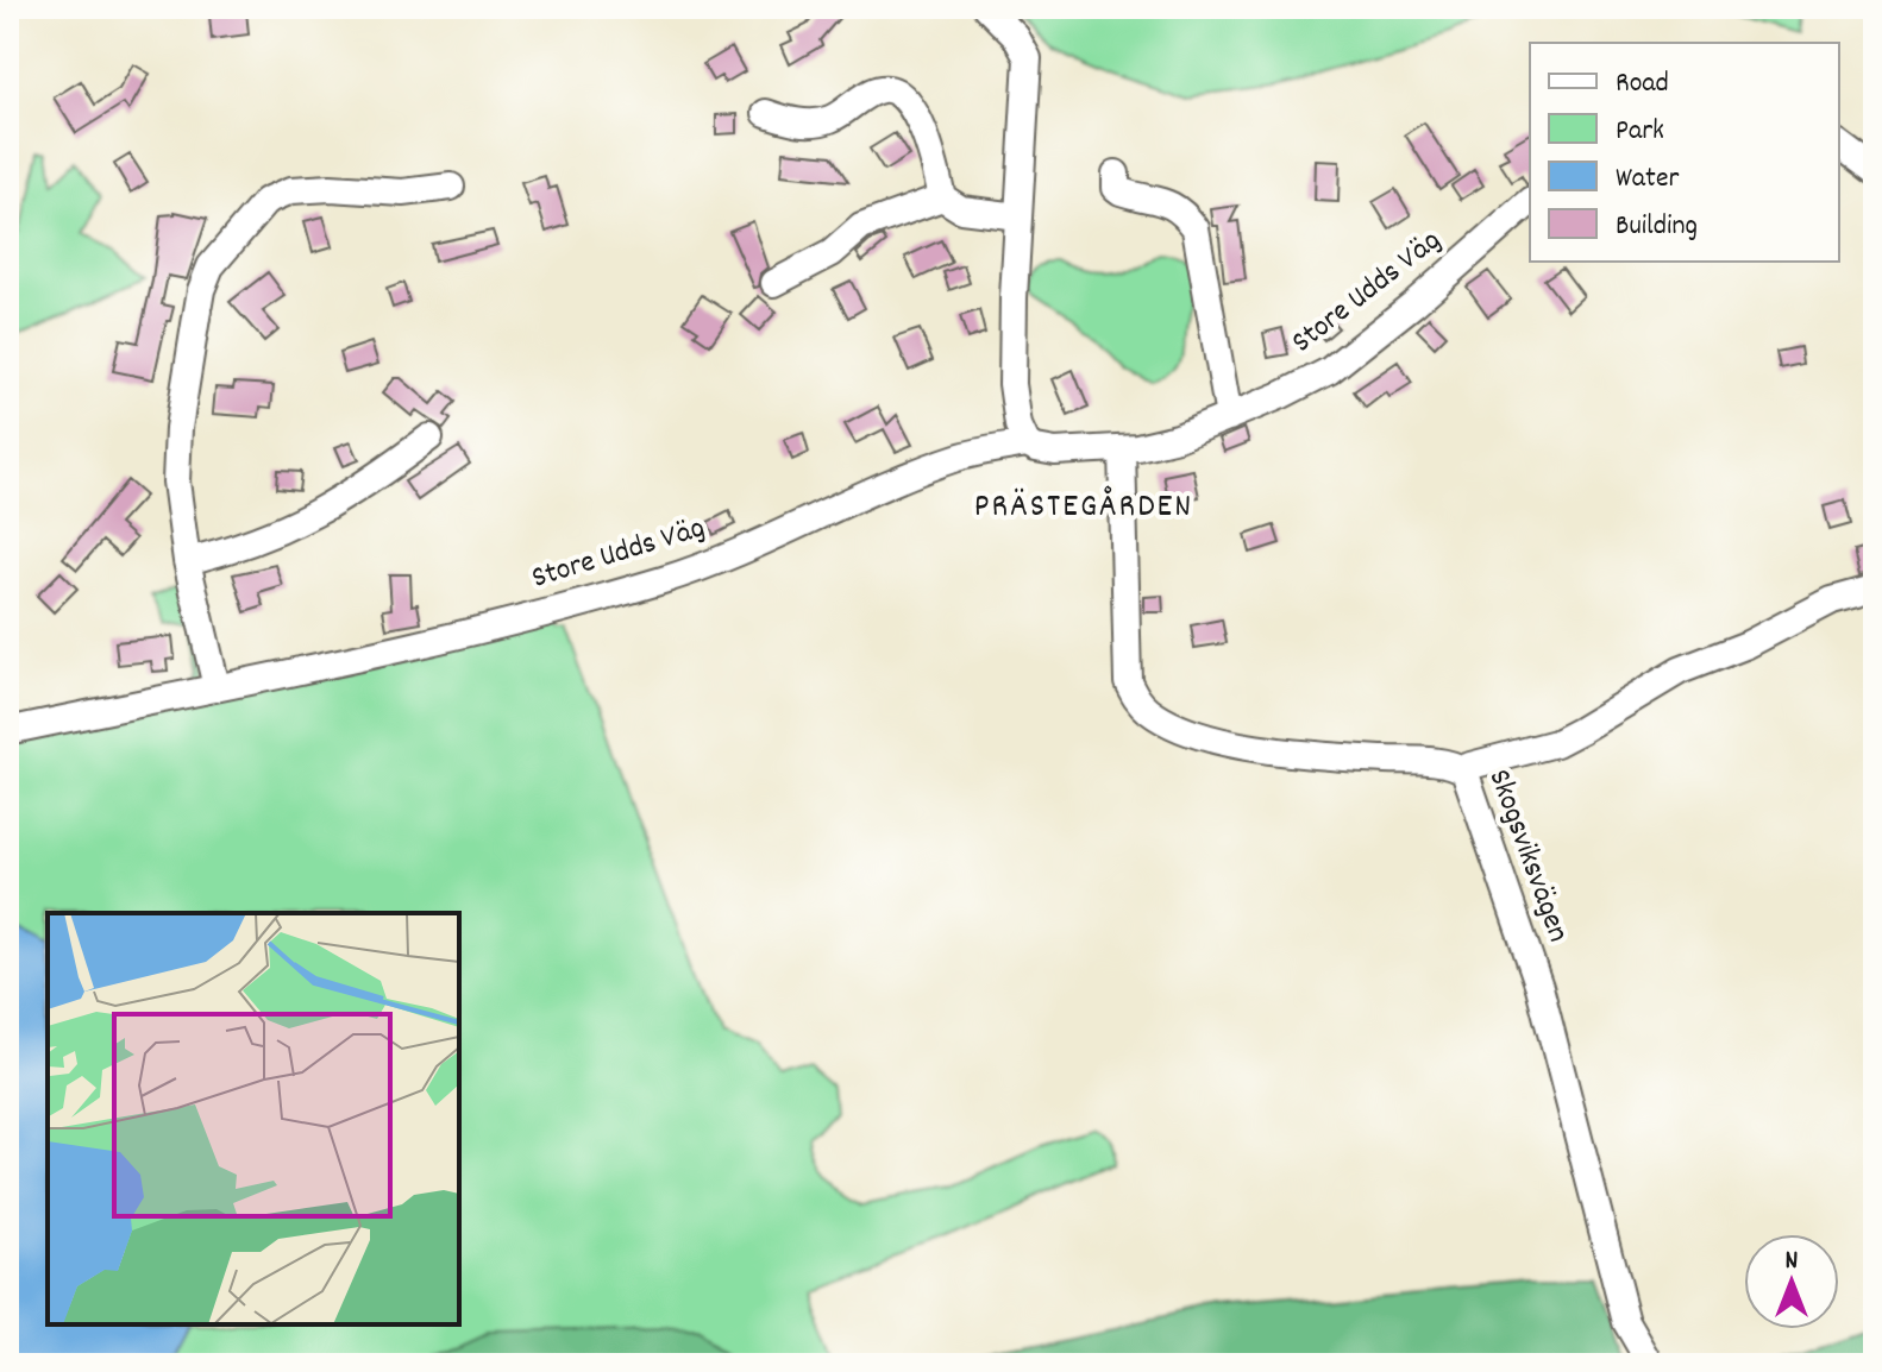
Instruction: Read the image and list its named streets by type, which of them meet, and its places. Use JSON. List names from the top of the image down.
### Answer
{
  "streets": {
    "street": ["Store Udds Väg", "Skogsviksvägen"]
  },
  "crossings": [
    ["Store Udds Väg", "Skogsviksvägen"]
  ],
  "districts": ["PRÄSTEGÅRDEN"],
  "legend": [
    "Road",
    "Park",
    "Water",
    "Building"
  ],
  "north": "top"
}
